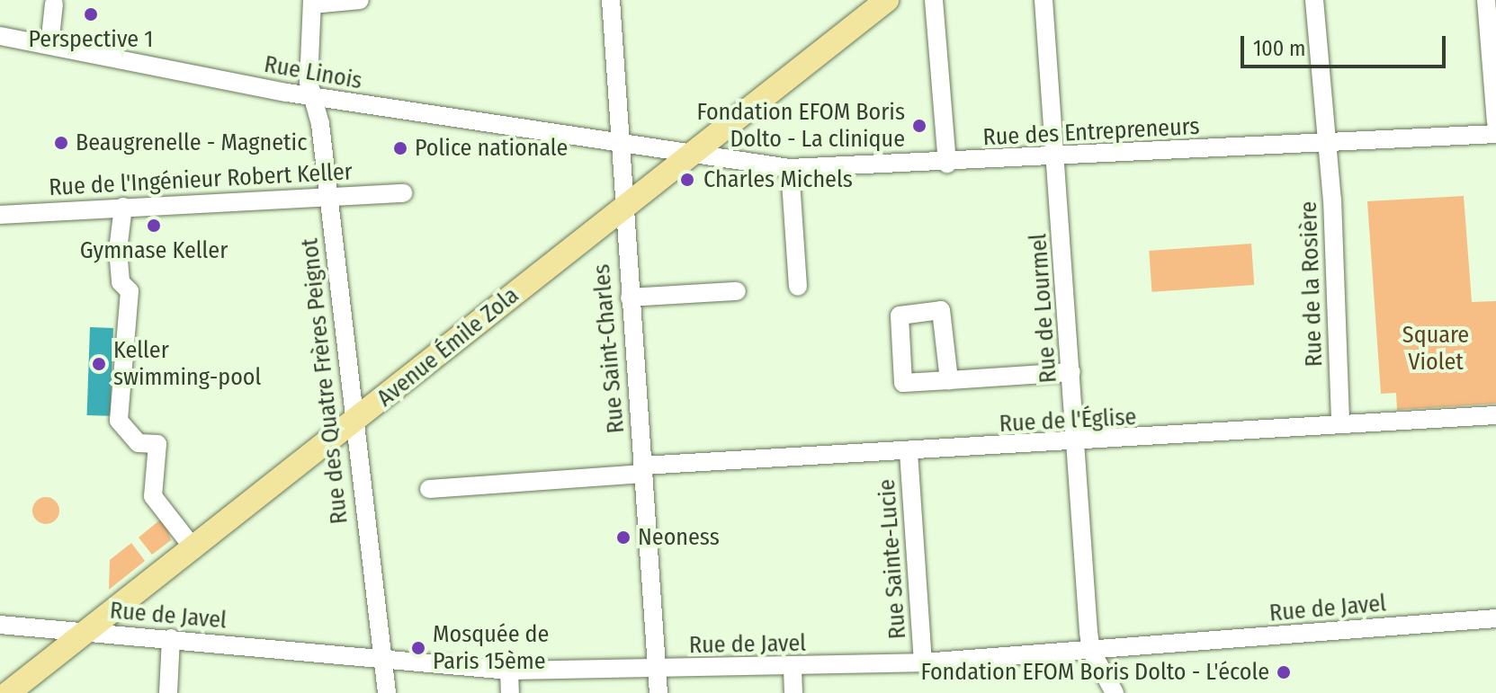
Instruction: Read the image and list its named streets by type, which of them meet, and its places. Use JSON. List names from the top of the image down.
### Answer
{
  "streets": {
    "main road": ["Avenue Émile Zola"],
    "street": [
      "Rue Linois",
      "Rue des Entrepreneurs",
      "Rue de l'Ingénieur Robert Keller",
      "Rue de la Rosière",
      "Rue de Lourmel",
      "Rue Saint-Charles",
      "Rue des Quatre Frères Peignot",
      "Rue de l'Église",
      "Rue Sainte-Lucie",
      "Rue de Javel"
    ]
  },
  "crossings": [
    ["Rue Linois", "Rue des Entrepreneurs"],
    ["Rue Linois", "Avenue Émile Zola"],
    ["Rue Linois", "Rue Saint-Charles"],
    ["Rue Linois", "Rue des Quatre Frères Peignot"],
    ["Rue des Entrepreneurs", "Rue de la Rosière"],
    ["Rue des Entrepreneurs", "Rue de Lourmel"],
    ["Rue des Entrepreneurs", "Avenue Émile Zola"],
    ["Rue de l'Ingénieur Robert Keller", "Rue des Quatre Frères Peignot"],
    ["Rue de la Rosière", "Rue de l'Église"],
    ["Rue de Lourmel", "Rue de l'Église"],
    ["Rue de Lourmel", "Rue de Javel"],
    ["Avenue Émile Zola", "Rue Saint-Charles"],
    ["Avenue Émile Zola", "Rue des Quatre Frères Peignot"],
    ["Avenue Émile Zola", "Rue de Javel"],
    ["Rue Saint-Charles", "Rue de l'Église"],
    ["Rue Saint-Charles", "Rue de Javel"],
    ["Rue des Quatre Frères Peignot", "Rue de Javel"],
    ["Rue de l'Église", "Rue Sainte-Lucie"],
    ["Rue Sainte-Lucie", "Rue de Javel"]
  ],
  "parks": ["Square Violet"],
  "places": [
    "Perspective 1",
    "Fondation EFOM Boris Dolto - La clinique",
    "Beaugrenelle - Magnetic",
    "Police nationale",
    "Charles Michels",
    "Gymnase Keller",
    "Keller swimming-pool",
    "Neoness",
    "Mosquée de Paris 15ème",
    "Fondation EFOM Boris Dolto - L'école"
  ],
  "scale_bar": "100 m"
}
